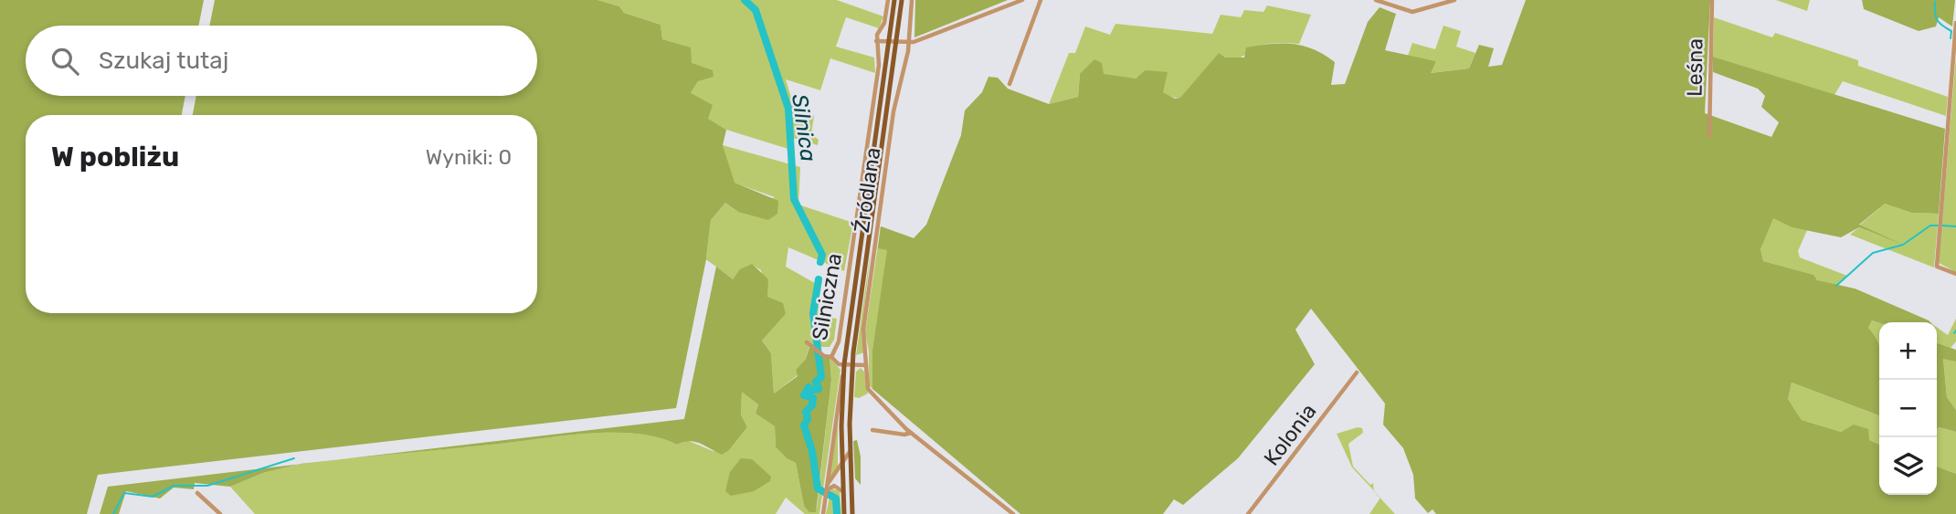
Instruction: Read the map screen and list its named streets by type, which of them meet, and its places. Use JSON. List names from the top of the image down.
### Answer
{
  "streets": {
    "street": [
      "Leśna",
      "Źródlana",
      "Silniczna",
      "Kolonia"
    ]
  },
  "water": ["Silnica"],
  "page": {
    "search": "Szukaj tutaj",
    "heading": ["W pobliżu", "Wyniki: 0"],
    "map_buttons": ["+", "−"]
  }
}
